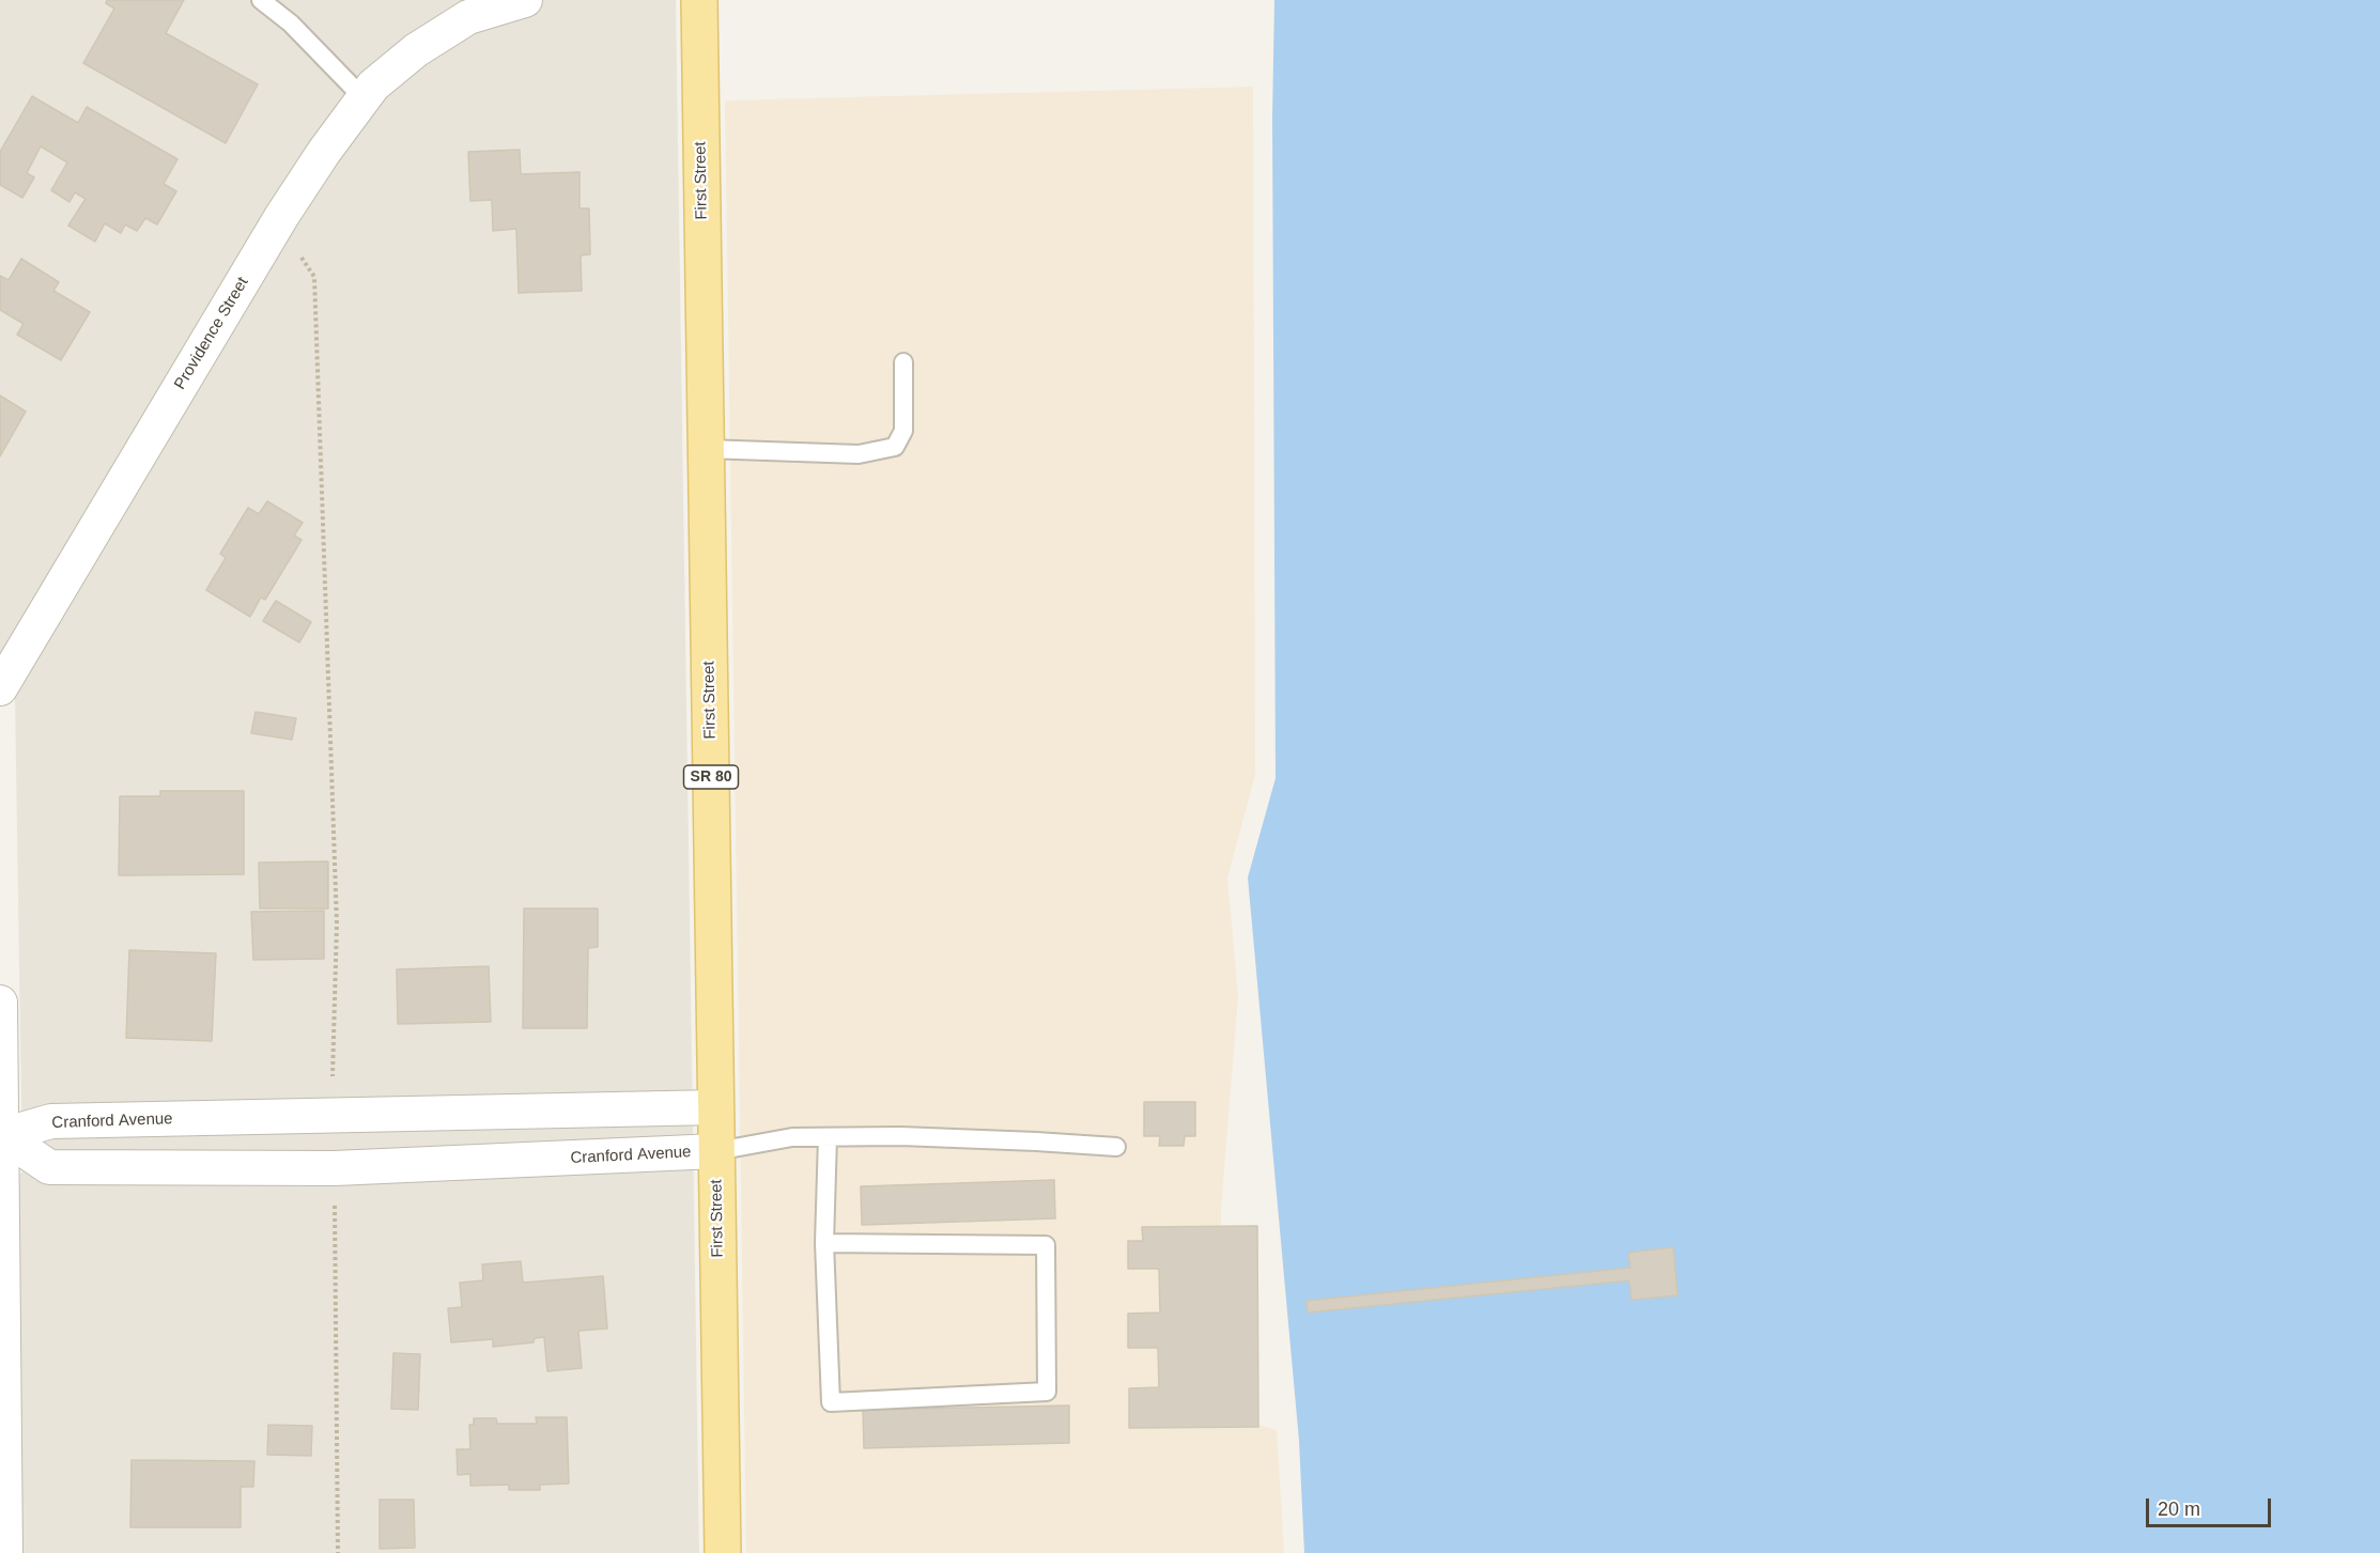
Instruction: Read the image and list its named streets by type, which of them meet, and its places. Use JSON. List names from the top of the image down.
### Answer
{
  "streets": {
    "main road": ["First Street", "SR 80"],
    "street": ["Providence Street", "Cranford Avenue"]
  },
  "crossings": [
    ["First Street", "Cranford Avenue"]
  ],
  "scale_bar": "20 m"
}
